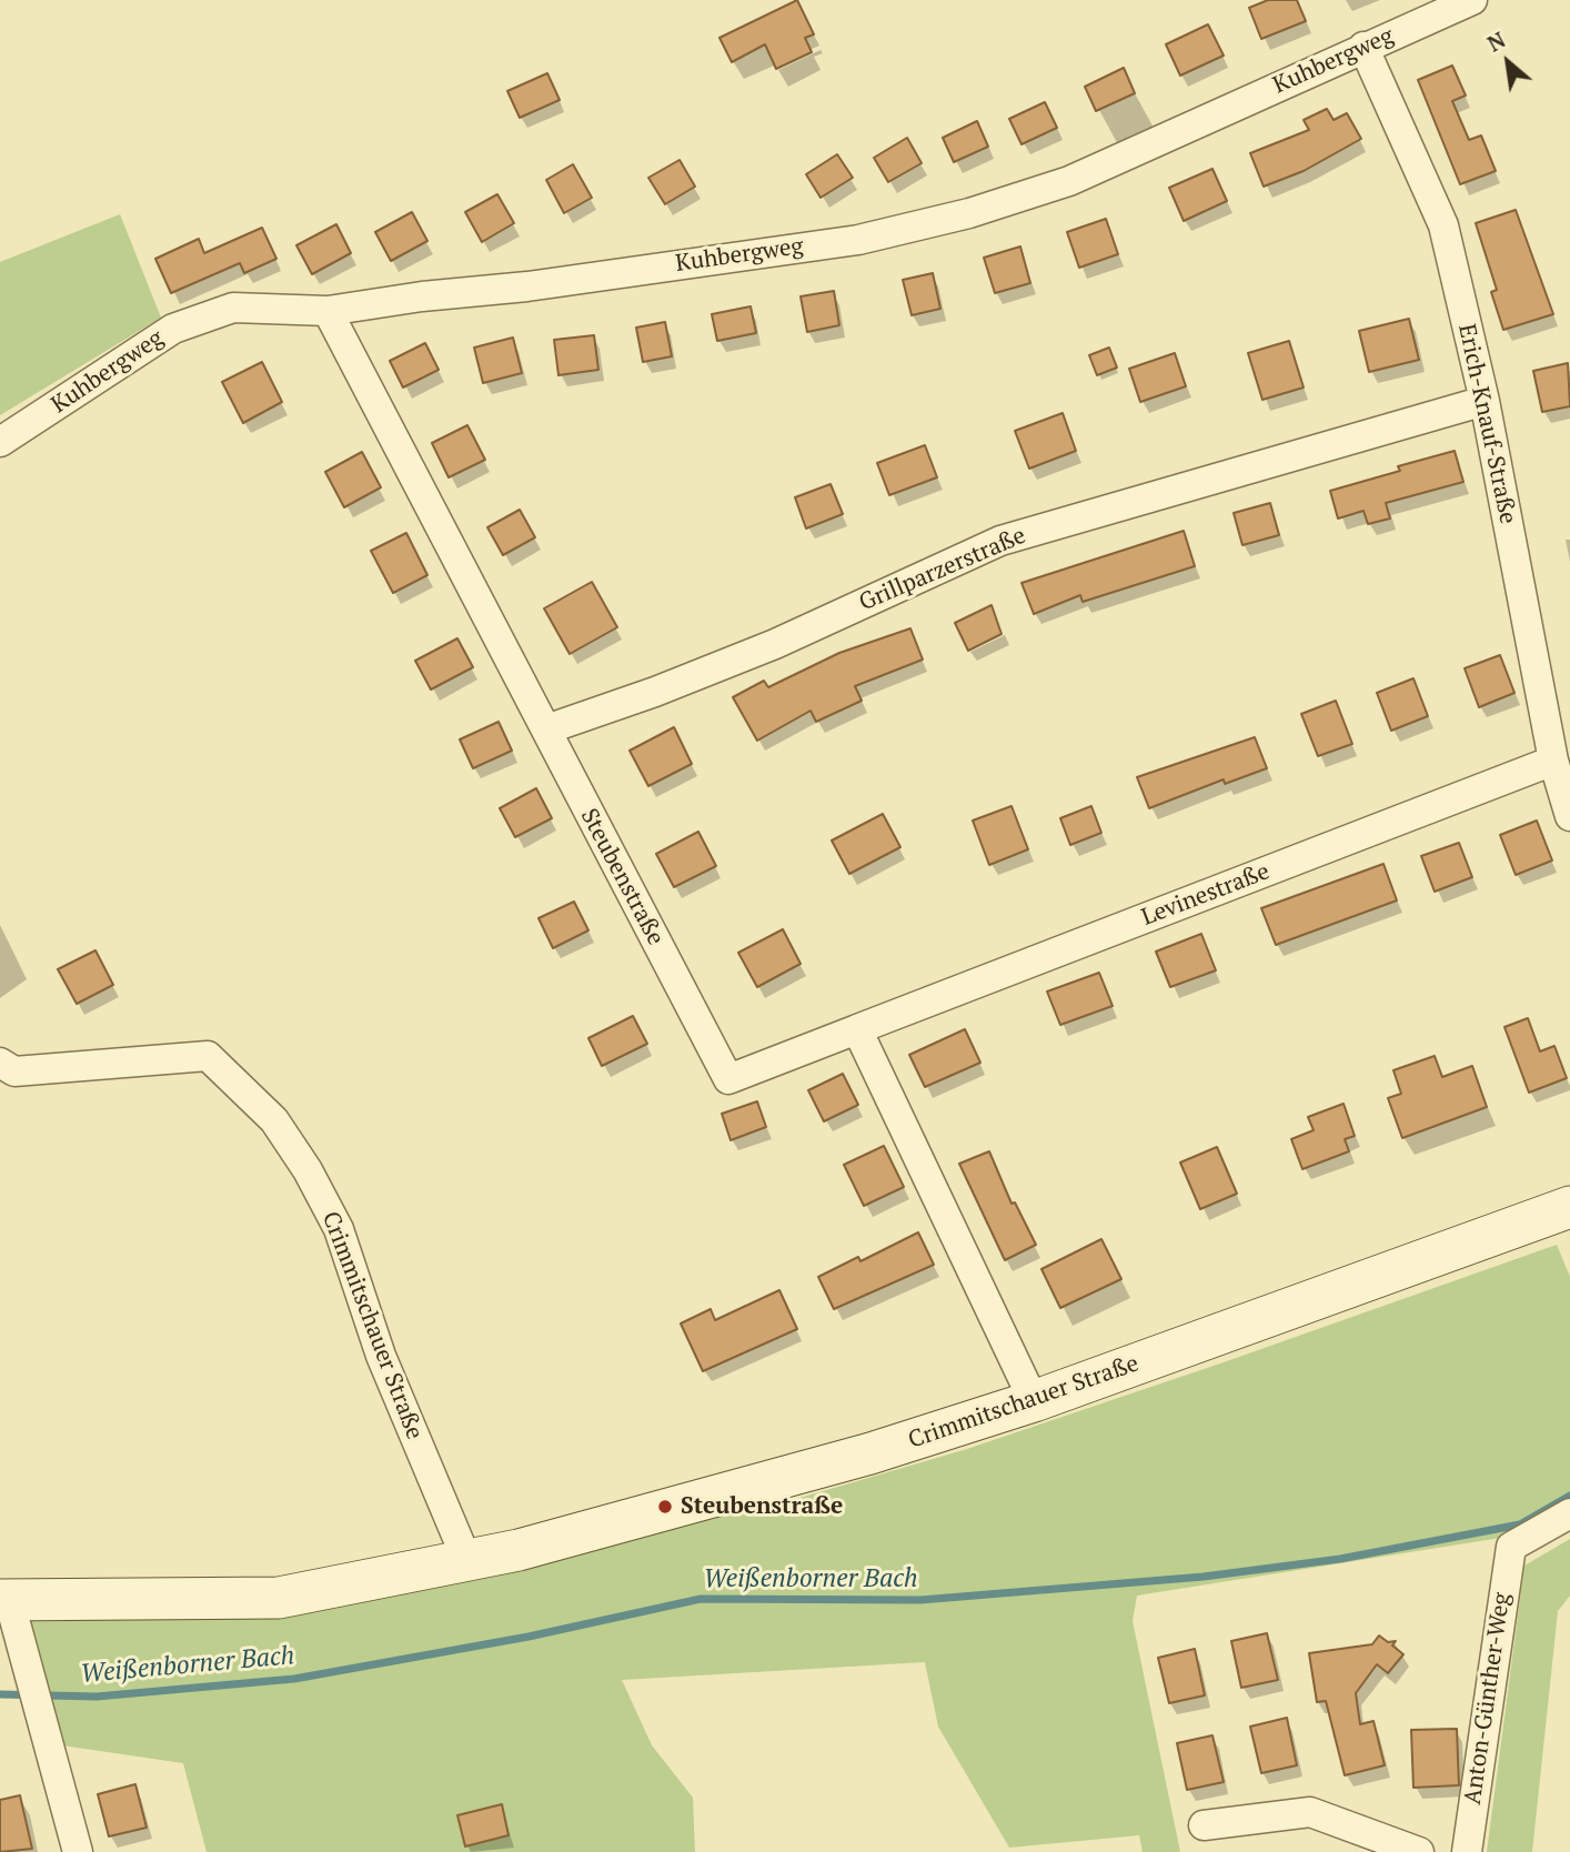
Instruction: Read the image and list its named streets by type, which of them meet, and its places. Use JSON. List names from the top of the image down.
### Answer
{
  "streets": {
    "main road": ["Crimmitschauer Straße"],
    "street": [
      "Kuhbergweg",
      "Erich-Knauf-Straße",
      "Grillparzerstraße",
      "Steubenstraße",
      "Levinestraße",
      "Anton-Günther-Weg"
    ]
  },
  "crossings": [
    ["Kuhbergweg", "Erich-Knauf-Straße"],
    ["Kuhbergweg", "Steubenstraße"],
    ["Erich-Knauf-Straße", "Grillparzerstraße"],
    ["Erich-Knauf-Straße", "Levinestraße"],
    ["Grillparzerstraße", "Steubenstraße"],
    ["Steubenstraße", "Levinestraße"]
  ],
  "water": ["Weißenborner Bach"],
  "places": ["Steubenstraße"],
  "north": "top left"
}
